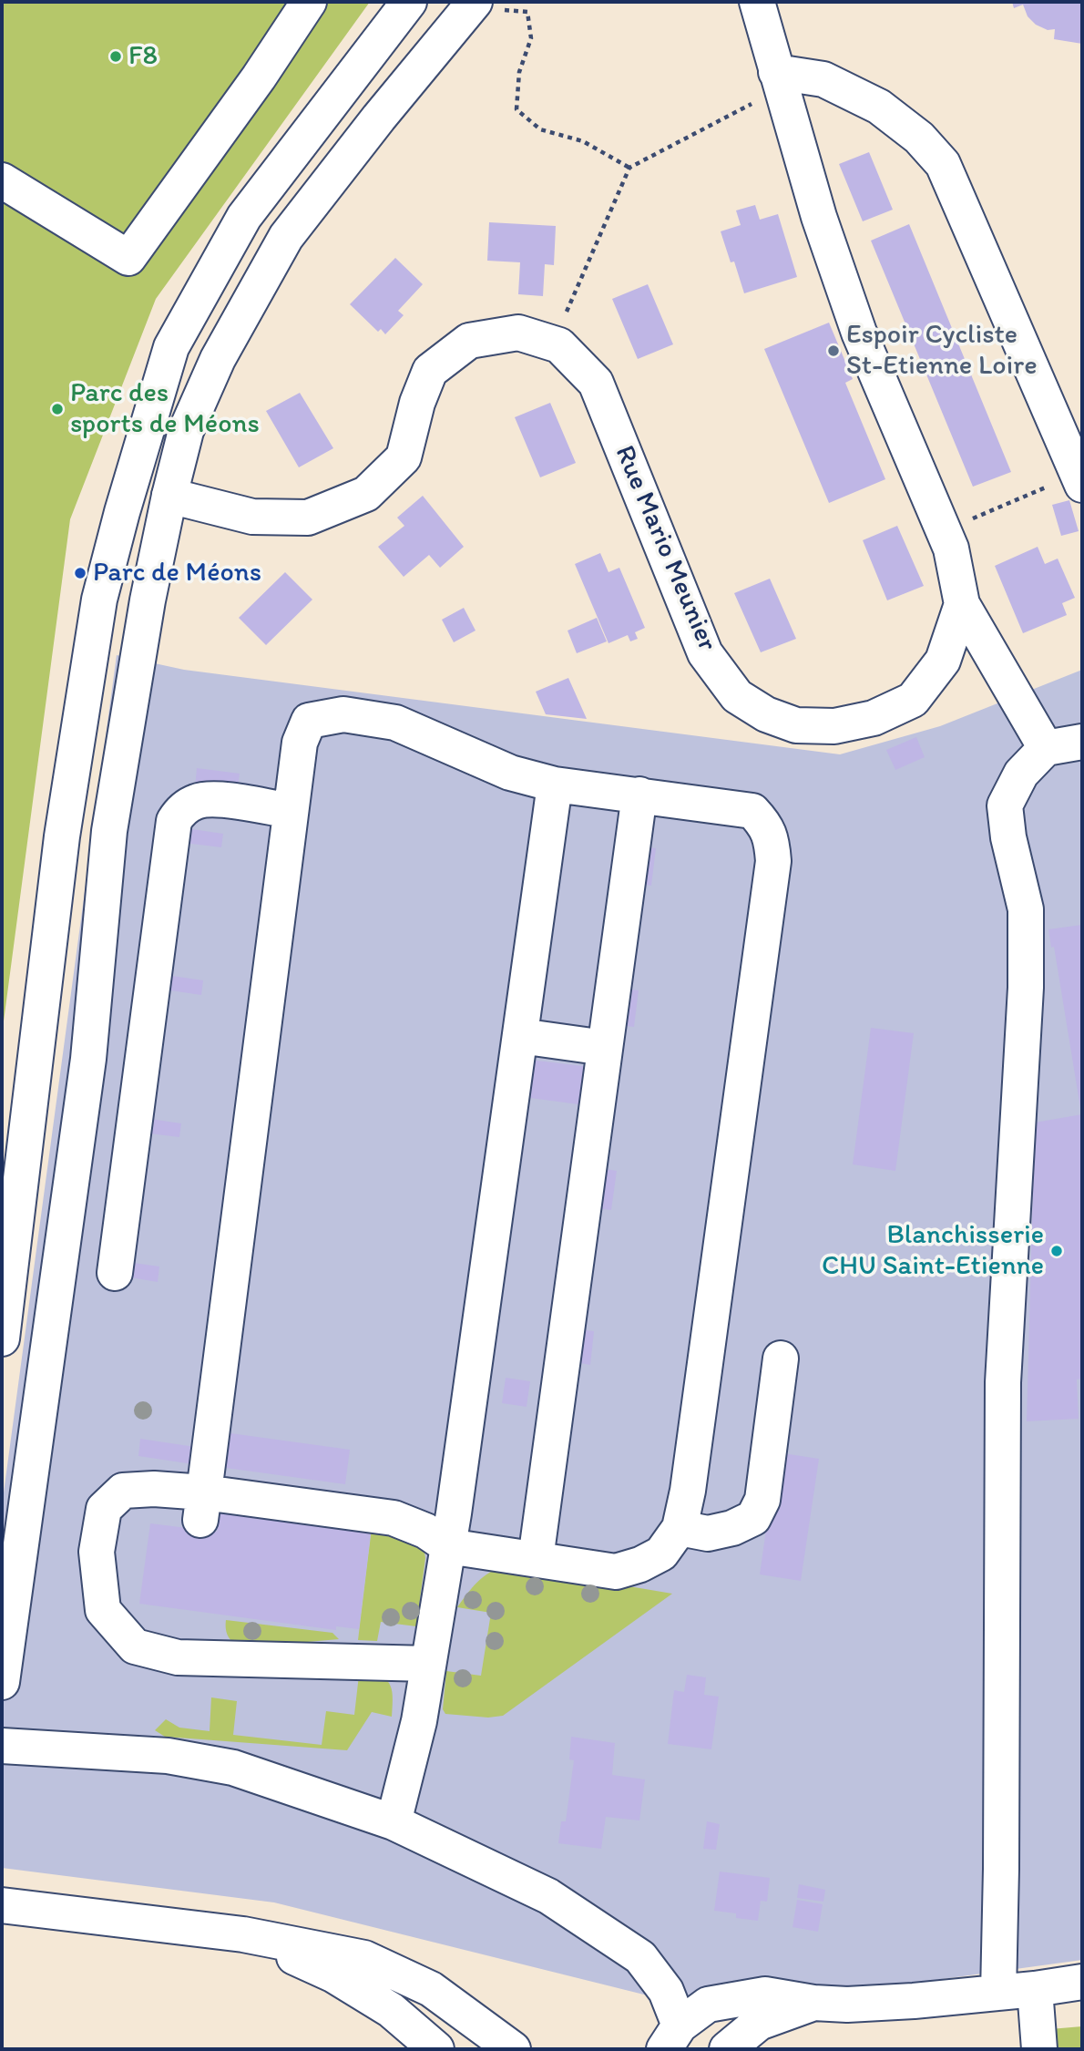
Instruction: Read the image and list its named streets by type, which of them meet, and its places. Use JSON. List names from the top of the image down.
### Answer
{
  "streets": {
    "street": ["Rue Mario Meunier"]
  },
  "places": [
    "F8",
    "Espoir Cycliste St-Etienne Loire",
    "Parc des sports de Méons",
    "Parc de Méons",
    "Blanchisserie CHU Saint-Etienne"
  ]
}
